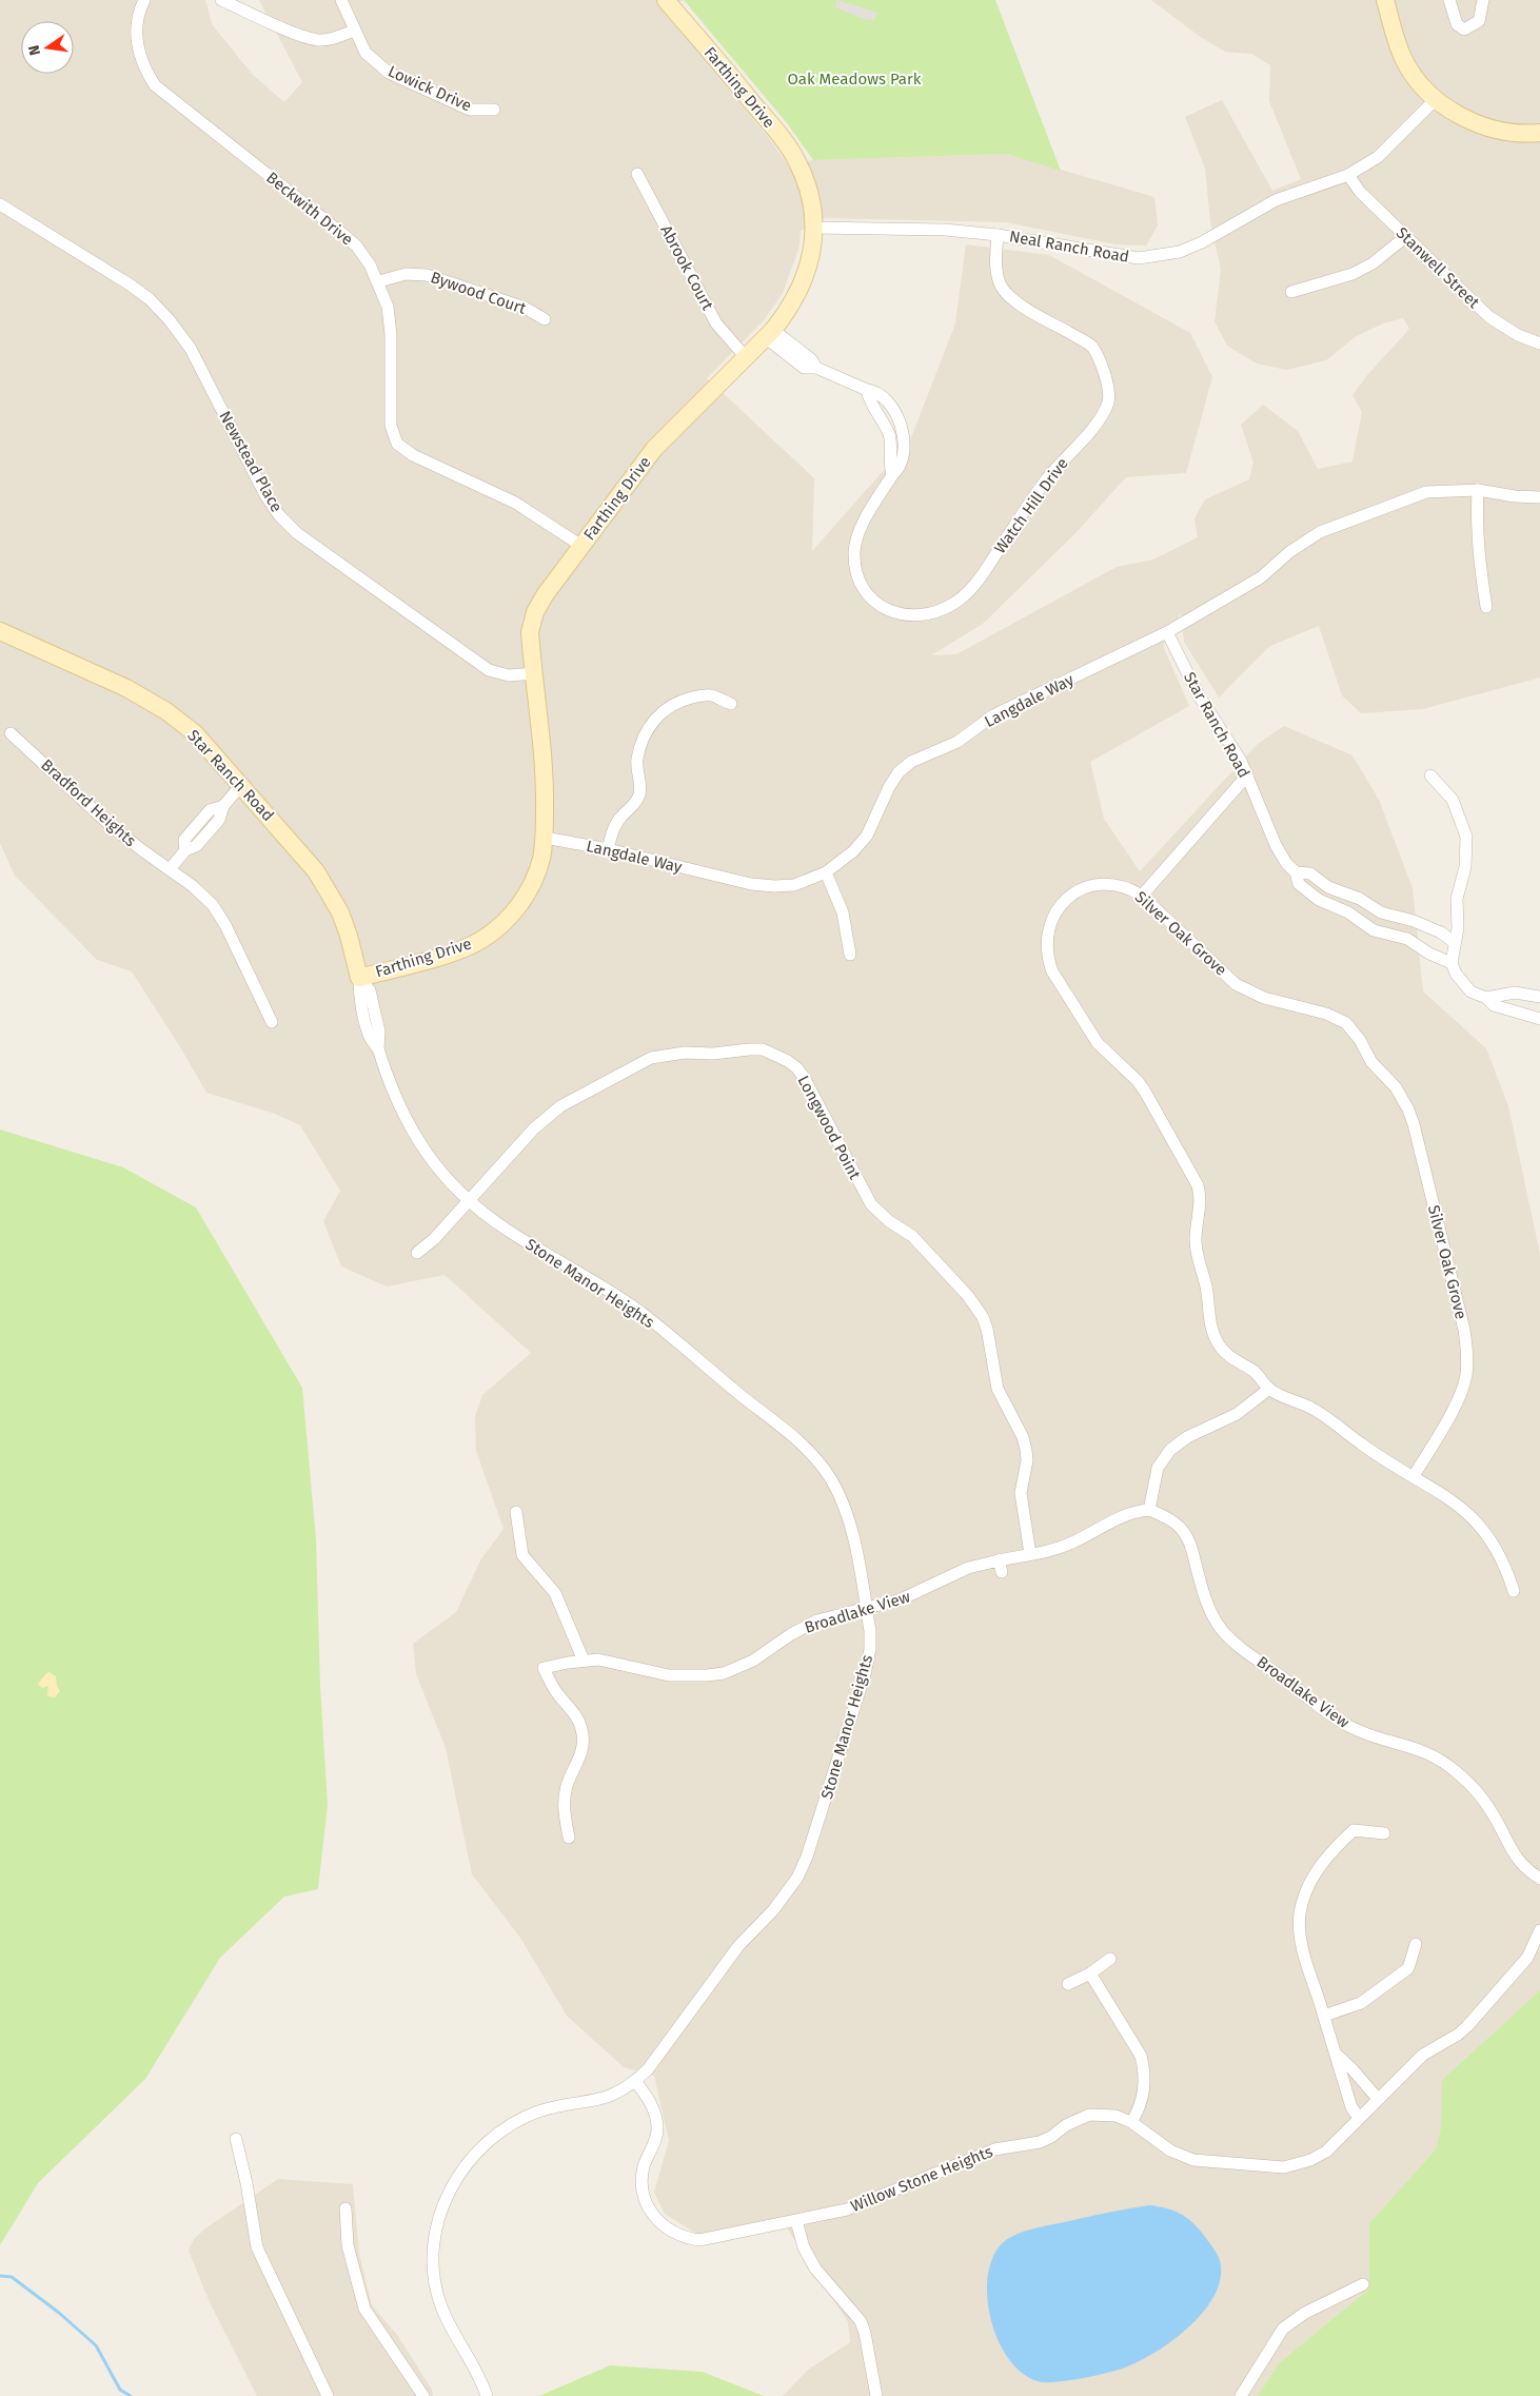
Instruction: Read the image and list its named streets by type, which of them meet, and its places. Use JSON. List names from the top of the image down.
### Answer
{
  "streets": {
    "street": [
      "Farthing Drive",
      "Lowick Drive",
      "Beckwith Drive",
      "Neal Ranch Road",
      "Abrook Court",
      "Stanwell Street",
      "Bywood Court",
      "Newstead Place",
      "Watch Hill Drive",
      "Langdale Way",
      "Star Ranch Road",
      "Bradford Heights",
      "Silver Oak Grove",
      "Longwood Point",
      "Stone Manor Heights",
      "Broadlake View",
      "Willow Stone Heights"
    ]
  },
  "crossings": [
    ["Farthing Drive", "Beckwith Drive"],
    ["Farthing Drive", "Neal Ranch Road"],
    ["Farthing Drive", "Abrook Court"],
    ["Farthing Drive", "Newstead Place"],
    ["Farthing Drive", "Watch Hill Drive"],
    ["Farthing Drive", "Langdale Way"],
    ["Farthing Drive", "Star Ranch Road"],
    ["Farthing Drive", "Stone Manor Heights"],
    ["Beckwith Drive", "Bywood Court"],
    ["Neal Ranch Road", "Stanwell Street"],
    ["Neal Ranch Road", "Watch Hill Drive"],
    ["Langdale Way", "Star Ranch Road"],
    ["Star Ranch Road", "Stone Manor Heights"],
    ["Longwood Point", "Stone Manor Heights"],
    ["Longwood Point", "Broadlake View"],
    ["Stone Manor Heights", "Broadlake View"],
    ["Stone Manor Heights", "Willow Stone Heights"]
  ],
  "parks": ["Oak Meadows Park"],
  "north": "left"
}
